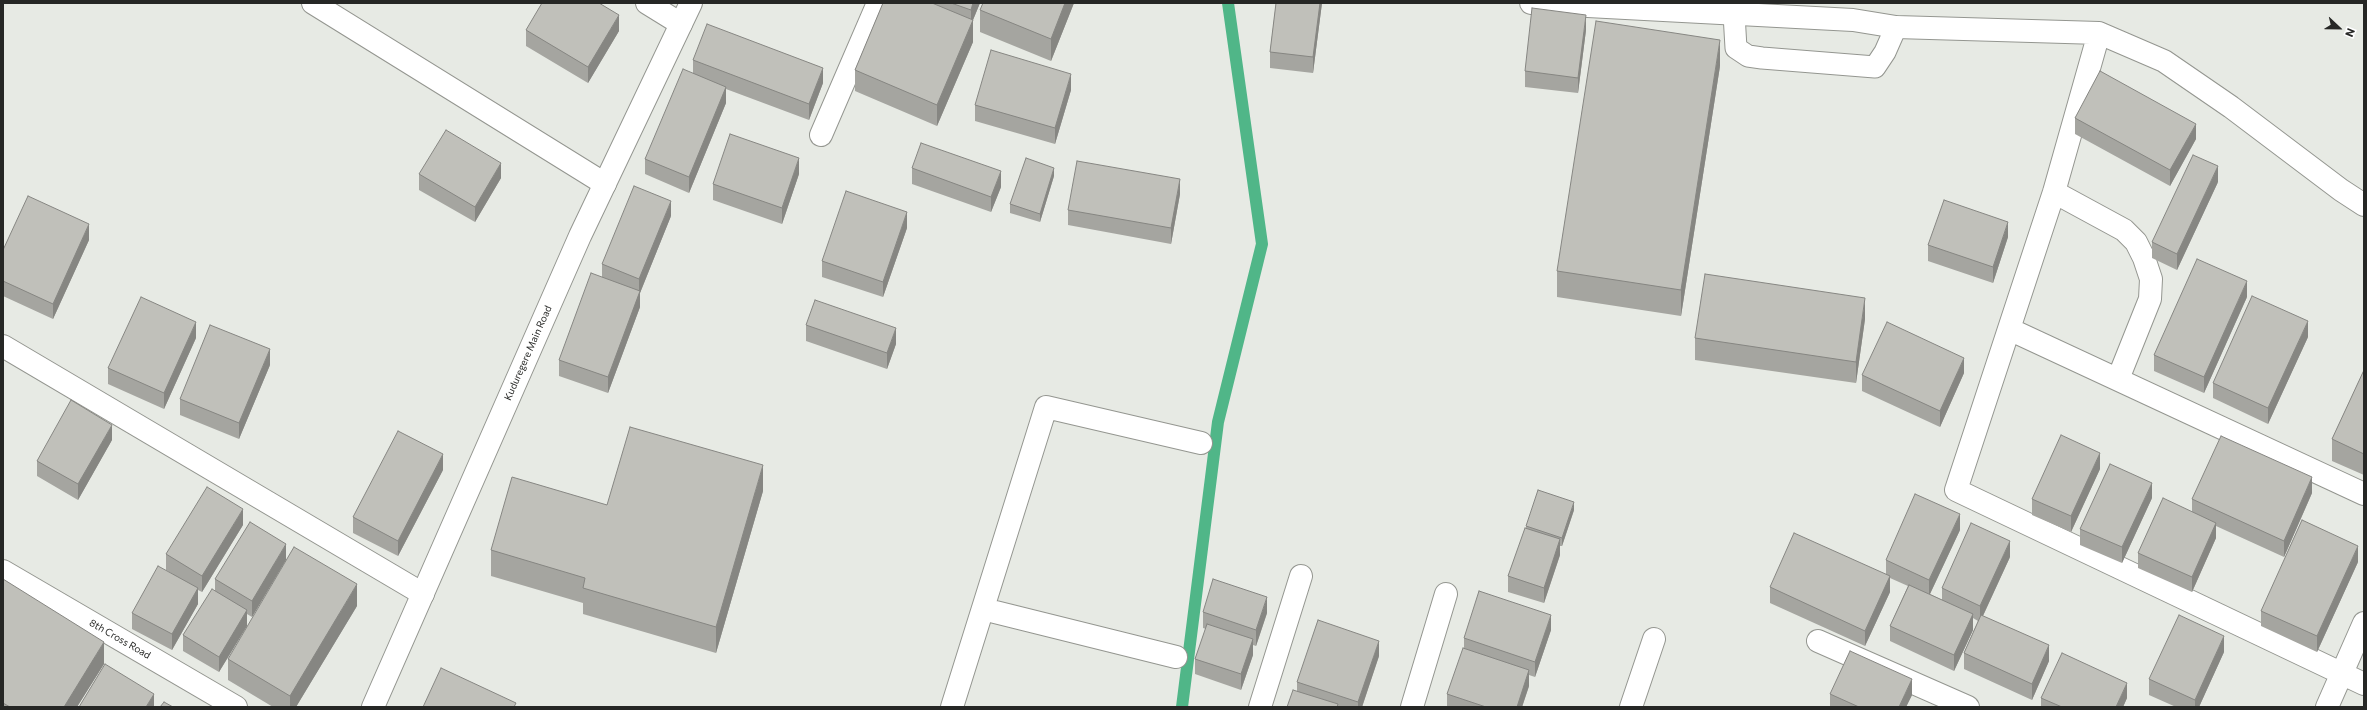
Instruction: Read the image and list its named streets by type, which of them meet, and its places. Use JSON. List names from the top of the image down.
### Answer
{
  "streets": {
    "street": ["Kuduregere Main Road", "8th Cross Road"]
  },
  "north": "right"
}
